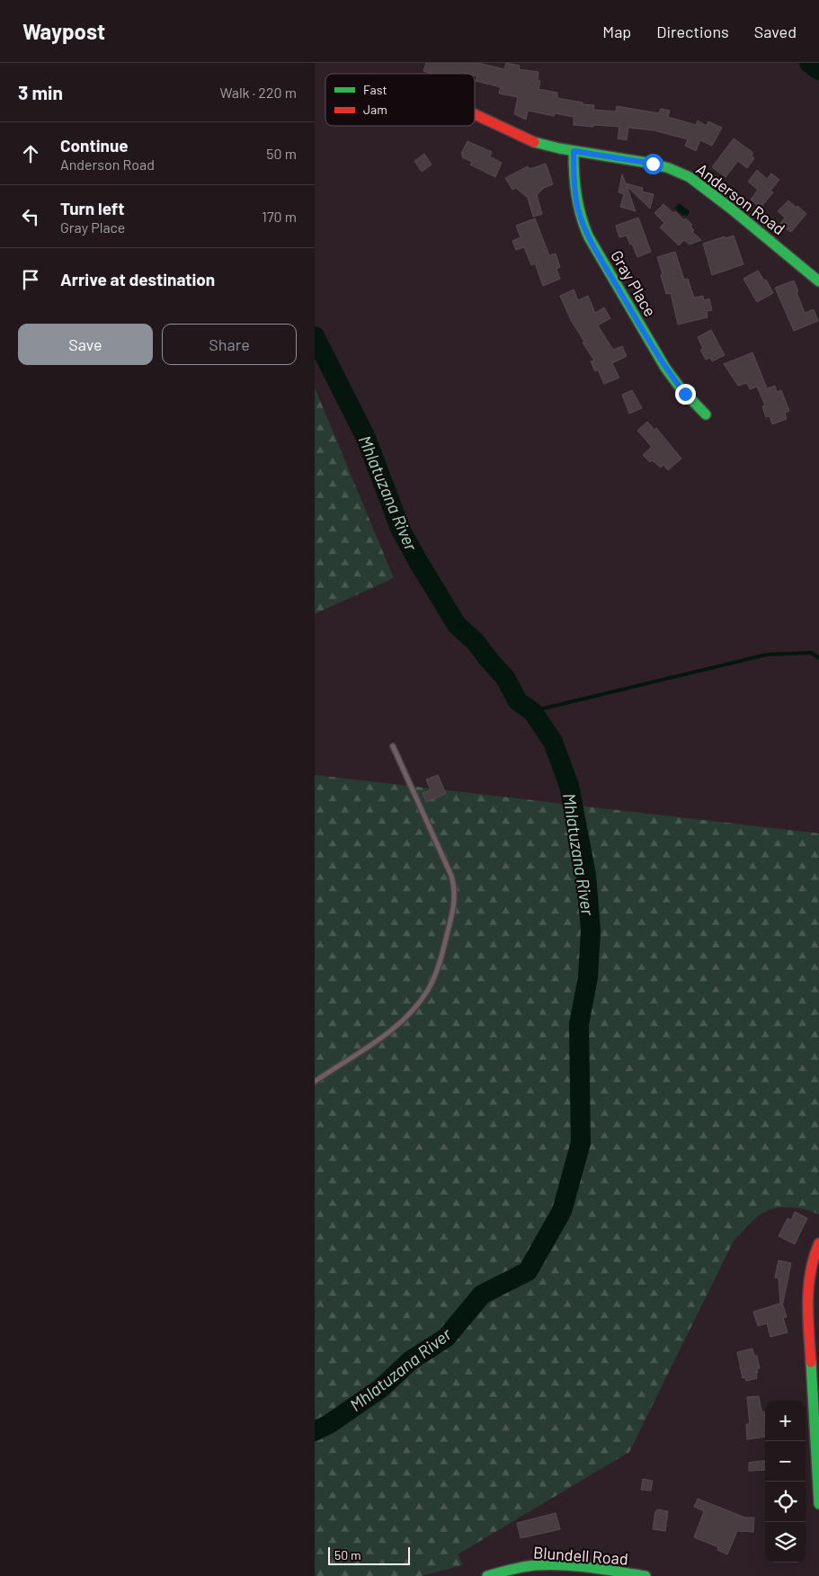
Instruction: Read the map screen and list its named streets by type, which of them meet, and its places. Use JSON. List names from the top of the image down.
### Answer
{
  "streets": {
    "street": ["Anderson Road", "Gray Place", "Blundell Road"]
  },
  "crossings": [
    ["Anderson Road", "Gray Place"]
  ],
  "water": ["Mhlatuzana River"],
  "legend": ["Fast", "Jam"],
  "scale_bar": "50 m",
  "page": {
    "header": "Waypost",
    "nav": ["Map", "Directions", "Saved"],
    "heading": ["3 min", "Walk · 220 m"],
    "list": [
      ["Continue", "Anderson Road", "50 m"],
      ["Turn left", "Gray Place", "170 m"],
      "Arrive at destination"
    ],
    "buttons": ["Save", "Share"],
    "map_buttons": ["+", "−"],
    "scale": "50 m"
  }
}
